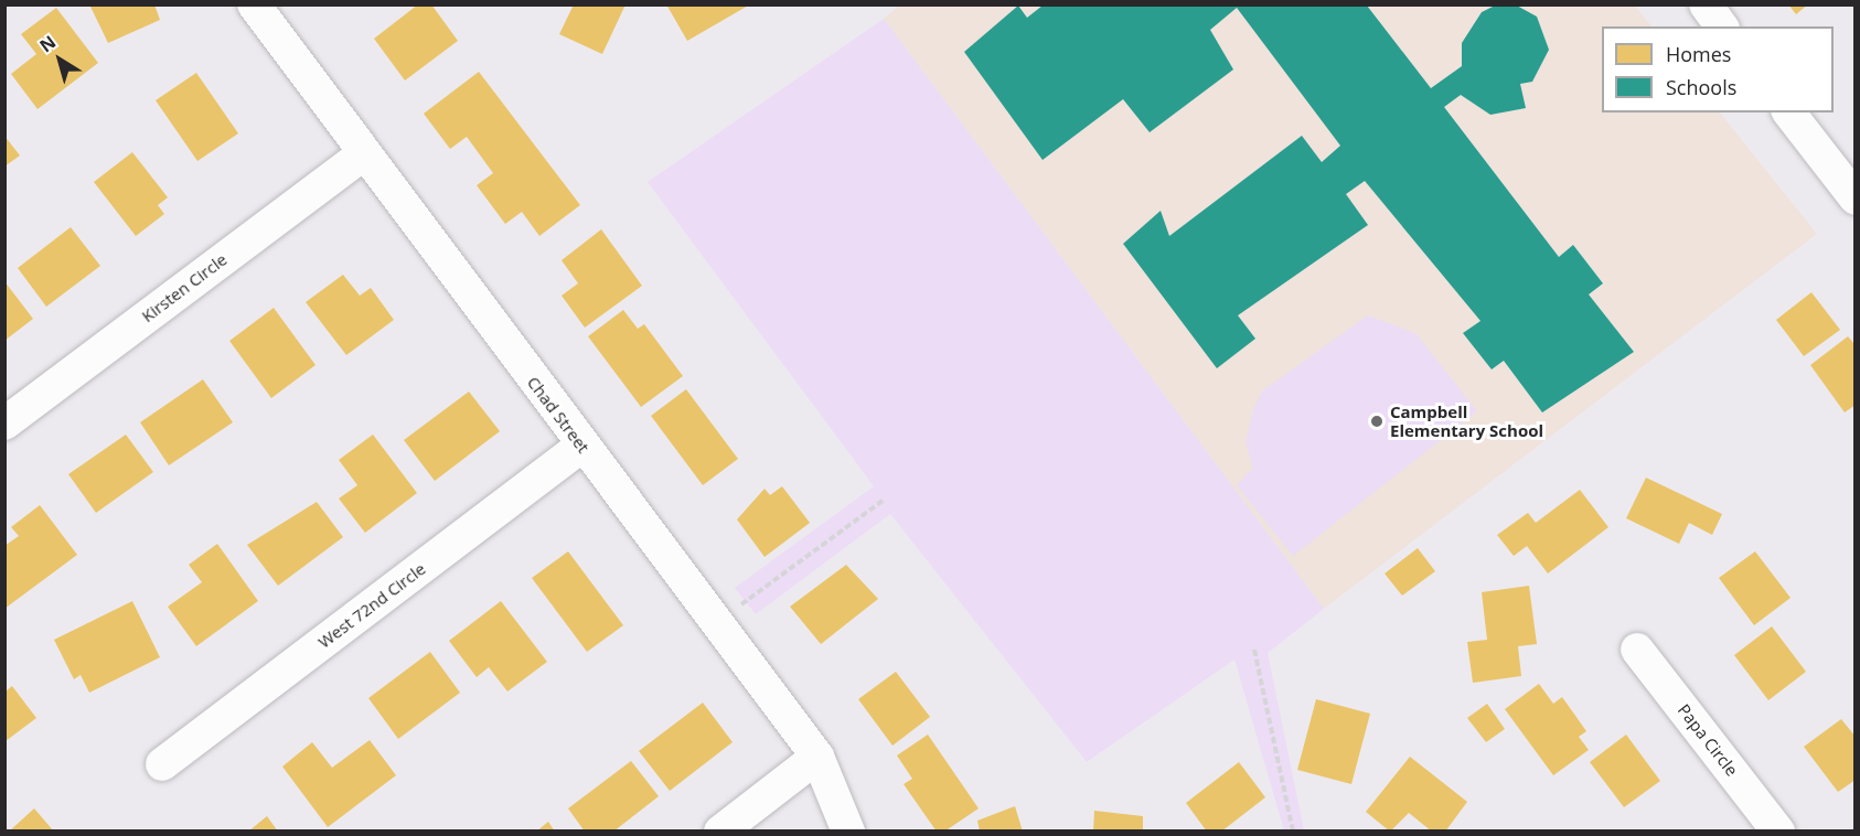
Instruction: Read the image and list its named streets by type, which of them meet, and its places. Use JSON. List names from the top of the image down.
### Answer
{
  "streets": {
    "street": [
      "Kirsten Circle",
      "Chad Street",
      "West 72nd Circle",
      "Papa Circle"
    ]
  },
  "crossings": [
    ["Kirsten Circle", "Chad Street"],
    ["Chad Street", "West 72nd Circle"]
  ],
  "places": ["Campbell Elementary School"],
  "legend": ["Homes", "Schools"],
  "north": "top left"
}
